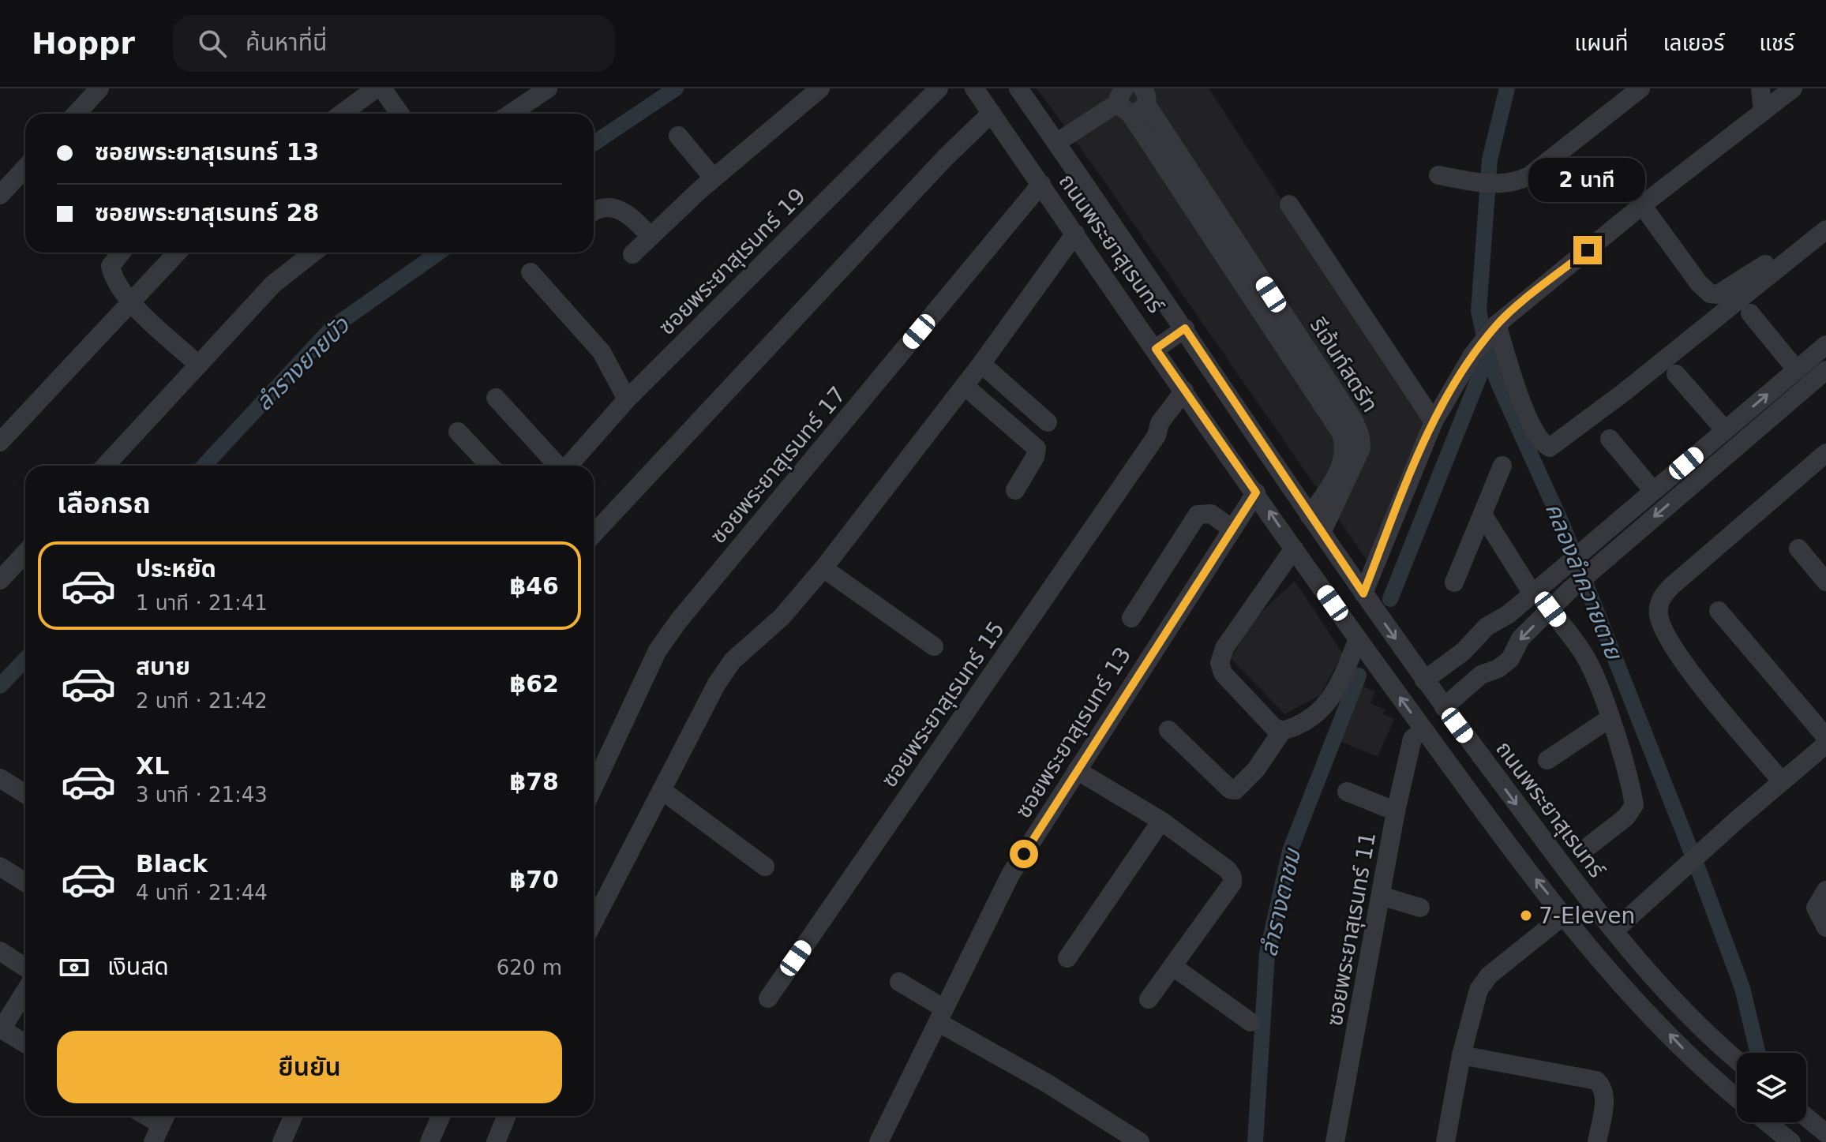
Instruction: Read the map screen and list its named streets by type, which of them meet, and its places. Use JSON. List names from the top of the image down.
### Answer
{
  "streets": {
    "street": [
      "ถนนพระยาสุเรนทร์",
      "ซอยพระยาสุเรนทร์ 19",
      "รีเจ้นท์สตรีท",
      "ซอยพระยาสุเรนทร์ 17",
      "ซอยพระยาสุเรนทร์ 15",
      "ซอยพระยาสุเรนทร์ 13",
      "ซอยพระยาสุเรนทร์ 11"
    ]
  },
  "crossings": [
    ["ถนนพระยาสุเรนทร์", "รีเจ้นท์สตรีท"],
    ["ถนนพระยาสุเรนทร์", "ซอยพระยาสุเรนทร์ 17"],
    ["ถนนพระยาสุเรนทร์", "ซอยพระยาสุเรนทร์ 15"],
    ["ถนนพระยาสุเรนทร์", "ซอยพระยาสุเรนทร์ 13"],
    ["ถนนพระยาสุเรนทร์", "ซอยพระยาสุเรนทร์ 11"]
  ],
  "water": ["ลำรางยายบัว", "คลองลำควายตาย", "ลำรางตาชม"],
  "places": ["7-Eleven"],
  "page": {
    "header": "Hoppr",
    "search": "ค้นหาที่นี่",
    "nav": ["แผนที่", "เลเยอร์", "แชร์"],
    "banner": ["ซอยพระยาสุเรนทร์ 13", "ซอยพระยาสุเรนทร์ 28"],
    "bubble": "2 นาที",
    "heading": "เลือกรถ",
    "list": [
      {
        "name": "ประหยัด",
        "note": "1 นาที · 21:41",
        "value": "฿46"
      },
      {
        "name": "สบาย",
        "note": "2 นาที · 21:42",
        "value": "฿62"
      },
      {
        "name": "XL",
        "note": "3 นาที · 21:43",
        "value": "฿78"
      },
      {
        "name": "Black",
        "note": "4 นาที · 21:44",
        "value": "฿70"
      }
    ],
    "pay": ["เงินสด", "620 m"],
    "buttons": "ยืนยัน"
  }
}
